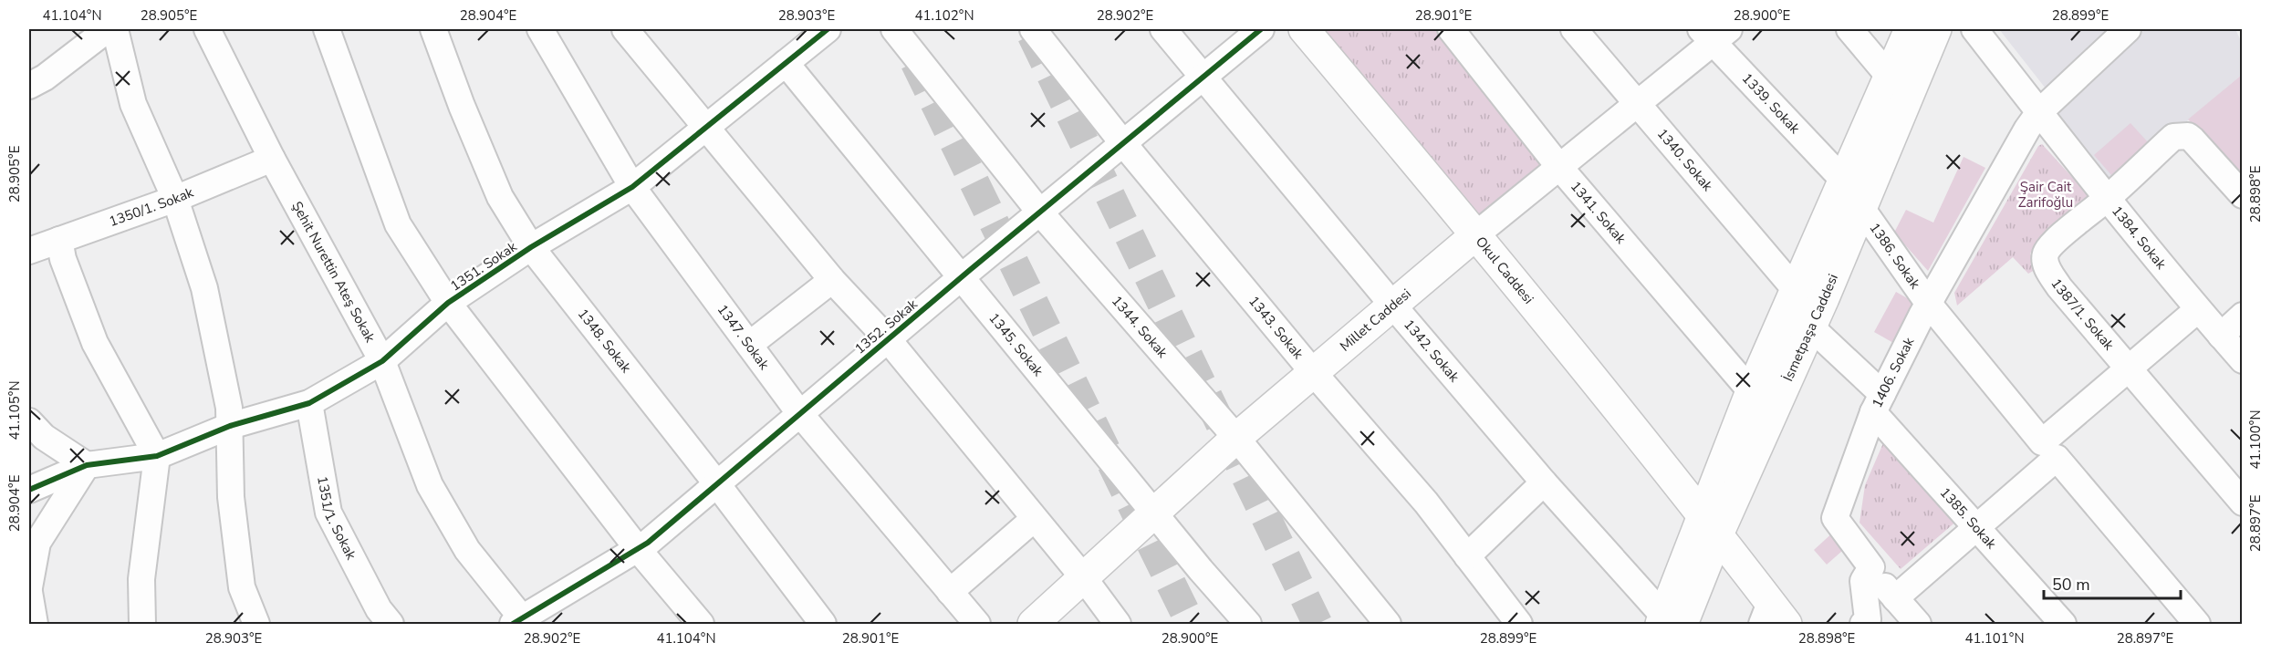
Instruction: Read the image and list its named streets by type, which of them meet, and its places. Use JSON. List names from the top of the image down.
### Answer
{
  "streets": {
    "main road": ["Okul Caddesi", "Millet Caddesi", "İsmetpaşa Caddesi"],
    "street": [
      "1339. Sokak",
      "1340. Sokak",
      "1350/1. Sokak",
      "1341. Sokak",
      "1384. Sokak",
      "1386. Sokak",
      "1351. Sokak",
      "Şehit Nurettin Ateş Sokak",
      "1387/1. Sokak",
      "1352. Sokak",
      "1344. Sokak",
      "1343. Sokak",
      "1347. Sokak",
      "1348. Sokak",
      "1345. Sokak",
      "1342. Sokak",
      "1406. Sokak",
      "1351/1. Sokak",
      "1385. Sokak"
    ]
  },
  "crossings": [
    ["1339. Sokak", "Millet Caddesi"],
    ["1339. Sokak", "İsmetpaşa Caddesi"],
    ["1340. Sokak", "Millet Caddesi"],
    ["1340. Sokak", "İsmetpaşa Caddesi"],
    ["1350/1. Sokak", "Şehit Nurettin Ateş Sokak"],
    ["1341. Sokak", "Millet Caddesi"],
    ["1341. Sokak", "İsmetpaşa Caddesi"],
    ["1384. Sokak", "1387/1. Sokak"],
    ["1384. Sokak", "1406. Sokak"],
    ["1386. Sokak", "İsmetpaşa Caddesi"],
    ["1386. Sokak", "1406. Sokak"],
    ["1351. Sokak", "Şehit Nurettin Ateş Sokak"],
    ["1351. Sokak", "1347. Sokak"],
    ["1351. Sokak", "1348. Sokak"],
    ["1351. Sokak", "1345. Sokak"],
    ["1351. Sokak", "1351/1. Sokak"],
    ["Okul Caddesi", "Millet Caddesi"],
    ["Okul Caddesi", "İsmetpaşa Caddesi"],
    ["Şehit Nurettin Ateş Sokak", "1352. Sokak"],
    ["Millet Caddesi", "1344. Sokak"],
    ["Millet Caddesi", "1343. Sokak"],
    ["Millet Caddesi", "1345. Sokak"],
    ["Millet Caddesi", "1342. Sokak"],
    ["1352. Sokak", "1344. Sokak"],
    ["1352. Sokak", "1343. Sokak"],
    ["1352. Sokak", "1347. Sokak"],
    ["1352. Sokak", "1348. Sokak"],
    ["1352. Sokak", "1345. Sokak"],
    ["1352. Sokak", "1342. Sokak"],
    ["İsmetpaşa Caddesi", "1342. Sokak"],
    ["İsmetpaşa Caddesi", "1385. Sokak"],
    ["1406. Sokak", "1385. Sokak"]
  ],
  "parks": ["Şair Cait Zarifoğlu"],
  "scale_bar": "50 m",
  "coordinates": [
    "41.104°N",
    "28.905°E",
    "28.904°E",
    "28.903°E",
    "41.102°N",
    "28.902°E",
    "28.901°E",
    "28.900°E",
    "28.899°E",
    "28.898°E",
    "41.105°N",
    "41.100°N",
    "28.897°E",
    "41.101°N"
  ]
}
